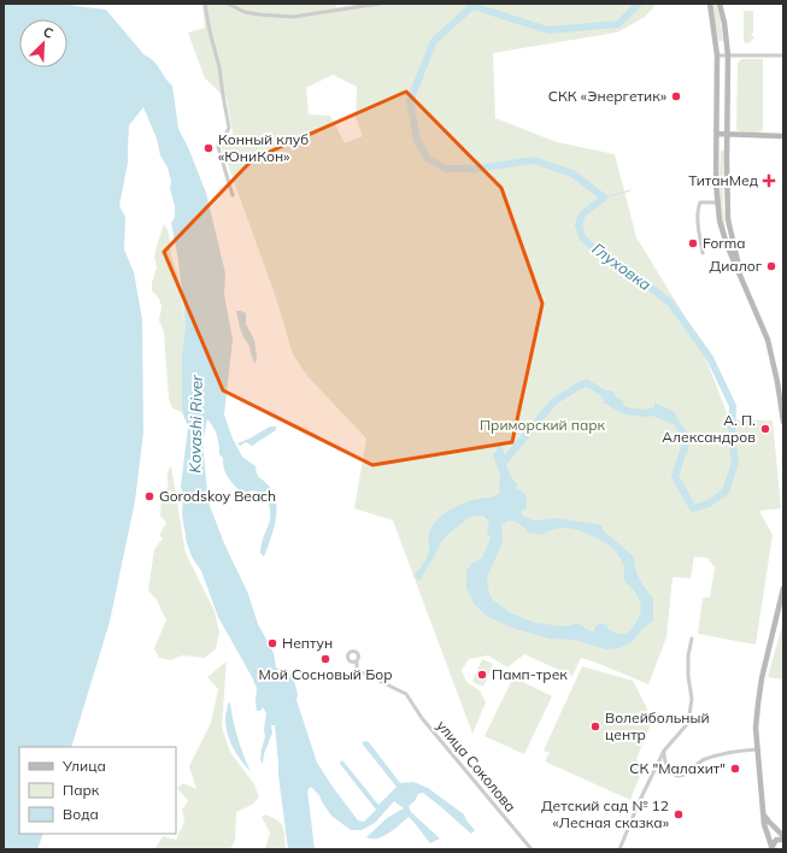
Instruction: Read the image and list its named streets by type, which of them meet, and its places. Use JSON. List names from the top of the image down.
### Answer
{
  "streets": {
    "street": ["улица Соколова"]
  },
  "water": ["Глуховка", "Kovashi River"],
  "parks": ["Приморский парк"],
  "places": {
    "other": [
      "СКК «Энергетик»",
      "Конный клуб «ЮниКон»",
      "Forma",
      "Диалог",
      "А. П. Александров",
      "Gorodskoy Beach",
      "Нептун",
      "Мой Сосновый Бор",
      "Памп-трек",
      "Волейбольный центр",
      "СК \"Малахит\"",
      "Детский сад № 12 «Лесная сказка»"
    ],
    "health": ["ТитанМед"]
  },
  "legend": ["Улица", "Парк", "Вода"],
  "north": "top right"
}
